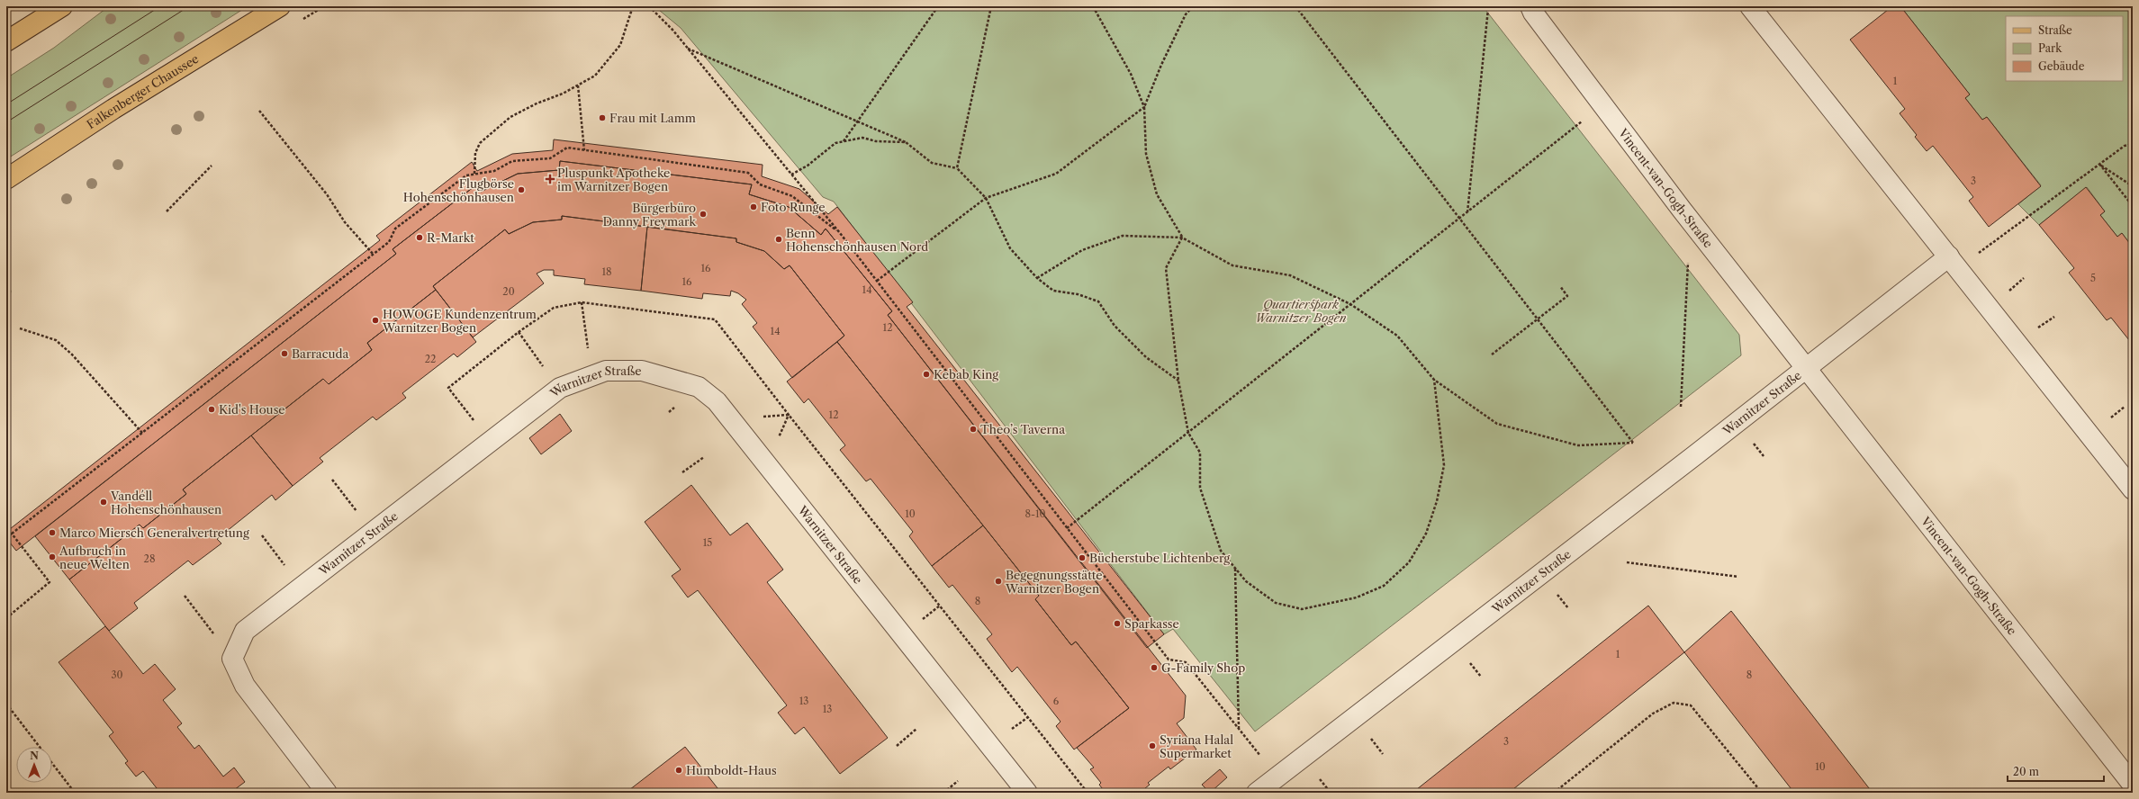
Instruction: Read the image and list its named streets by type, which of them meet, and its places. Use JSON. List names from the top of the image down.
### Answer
{
  "streets": {
    "main road": ["Falkenberger Chaussee"],
    "street": ["Vincent-van-Gogh-Straße", "Warnitzer Straße"]
  },
  "crossings": [
    ["Vincent-van-Gogh-Straße", "Warnitzer Straße"]
  ],
  "parks": ["Quartierspark Warnitzer Bogen"],
  "places": {
    "other": [
      "Frau mit Lamm",
      "Flugbörse Hohenschönhausen",
      "Foto Runge",
      "Bürgerbüro Danny Freymark",
      "R-Markt",
      "Benn Hohenschönhausen Nord",
      "HOWOGE Kundenzentrum Warnitzer Bogen",
      "Barracuda",
      "Kebab King",
      "Kid's House",
      "Theo’s Taverna",
      "Vandéll Hohenschönhausen",
      "Marco Miersch Generalvertretung",
      "Aufbruch in neue Welten",
      "Bücherstube Lichtenberg",
      "Begegnungsstätte Warnitzer Bogen",
      "Sparkasse",
      "G-Family Shop",
      "Syriana Halal Supermarket",
      "Humboldt-Haus"
    ],
    "health": ["Pluspunkt Apotheke im Warnitzer Bogen"]
  },
  "house_numbers": [
    "1",
    "3",
    "16",
    "18",
    "5",
    "16",
    "14",
    "20",
    "12",
    "14",
    "22",
    "12",
    "10",
    "8-10",
    "15",
    "28",
    "8",
    "1",
    "30",
    "8",
    "13",
    "6",
    "13",
    "3",
    "10"
  ],
  "legend": ["Straße", "Park", "Gebäude"],
  "scale_bar": "20 m",
  "north": "top"
}
